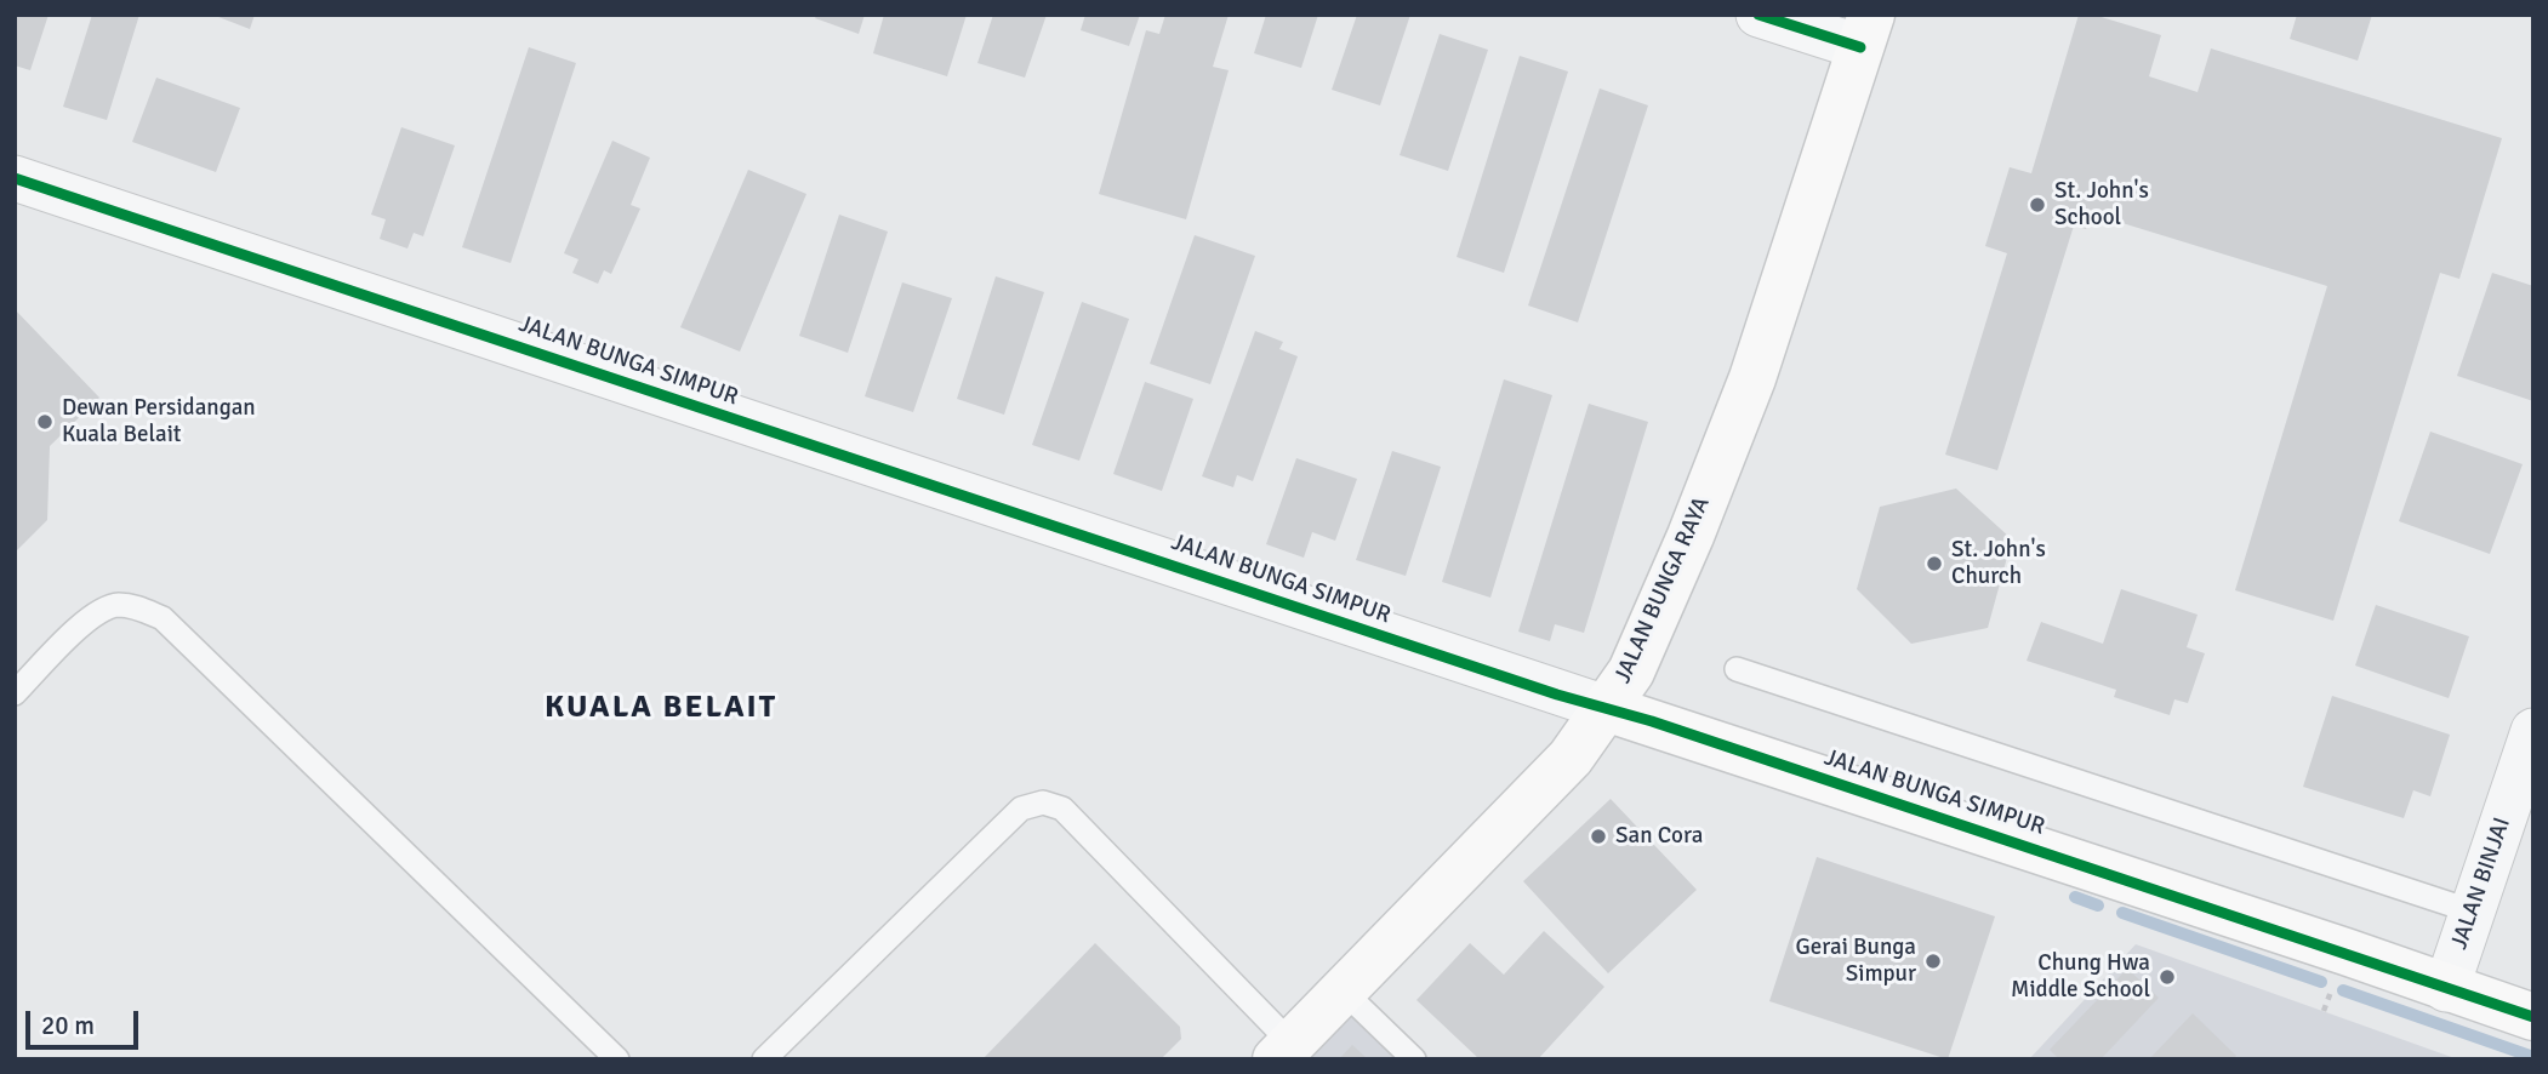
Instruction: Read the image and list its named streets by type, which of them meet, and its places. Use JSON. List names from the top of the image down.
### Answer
{
  "streets": {
    "street": ["JALAN BUNGA SIMPUR", "JALAN BUNGA RAYA", "JALAN BINJAI"]
  },
  "crossings": [
    ["JALAN BUNGA SIMPUR", "JALAN BUNGA RAYA"],
    ["JALAN BUNGA SIMPUR", "JALAN BINJAI"]
  ],
  "districts": ["KUALA BELAIT"],
  "places": [
    "St. John's School",
    "Dewan Persidangan Kuala Belait",
    "St. John's Church",
    "San Cora",
    "Gerai Bunga Simpur",
    "Chung Hwa Middle School"
  ],
  "scale_bar": "20 m"
}
